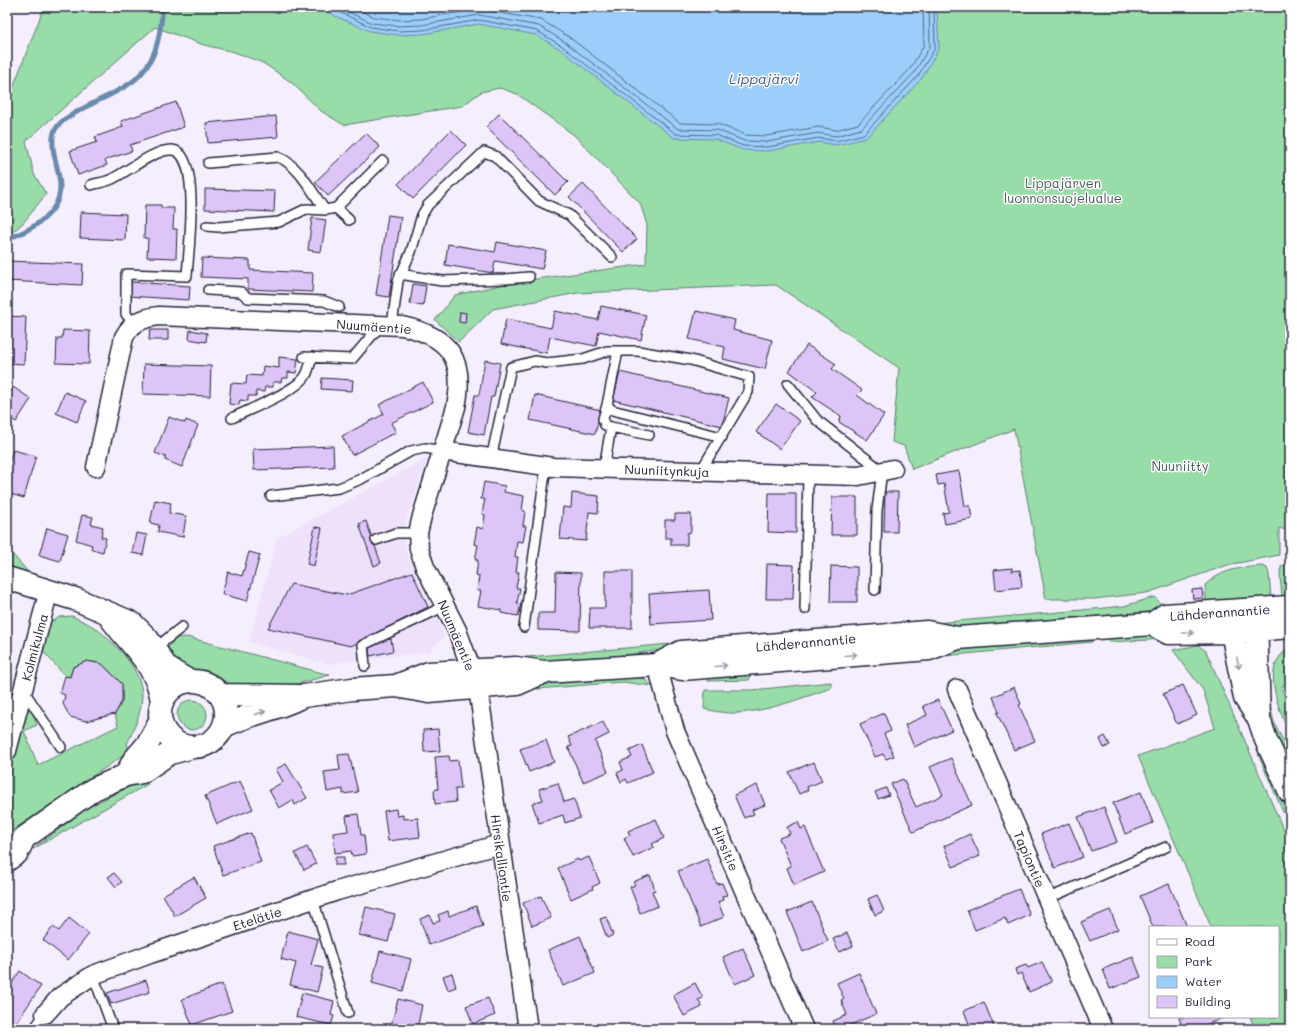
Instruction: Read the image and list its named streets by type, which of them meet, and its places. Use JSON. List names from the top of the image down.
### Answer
{
  "streets": {
    "main road": ["Lähderannantie"],
    "street": [
      "Nuumäentie",
      "Nuuniitynkuja",
      "Kolmikulma",
      "Hirsitie",
      "Hirsikalliontie",
      "Tapiontie",
      "Etelätie"
    ]
  },
  "crossings": [
    ["Nuumäentie", "Nuuniitynkuja"],
    ["Nuumäentie", "Lähderannantie"],
    ["Nuumäentie", "Hirsikalliontie"],
    ["Lähderannantie", "Hirsitie"],
    ["Lähderannantie", "Hirsikalliontie"],
    ["Hirsikalliontie", "Etelätie"]
  ],
  "water": ["Lippajärvi"],
  "parks": ["Lippajärven luonnonsuojelualue", "Nuuniitty"],
  "legend": [
    "Road",
    "Park",
    "Water",
    "Building"
  ]
}
